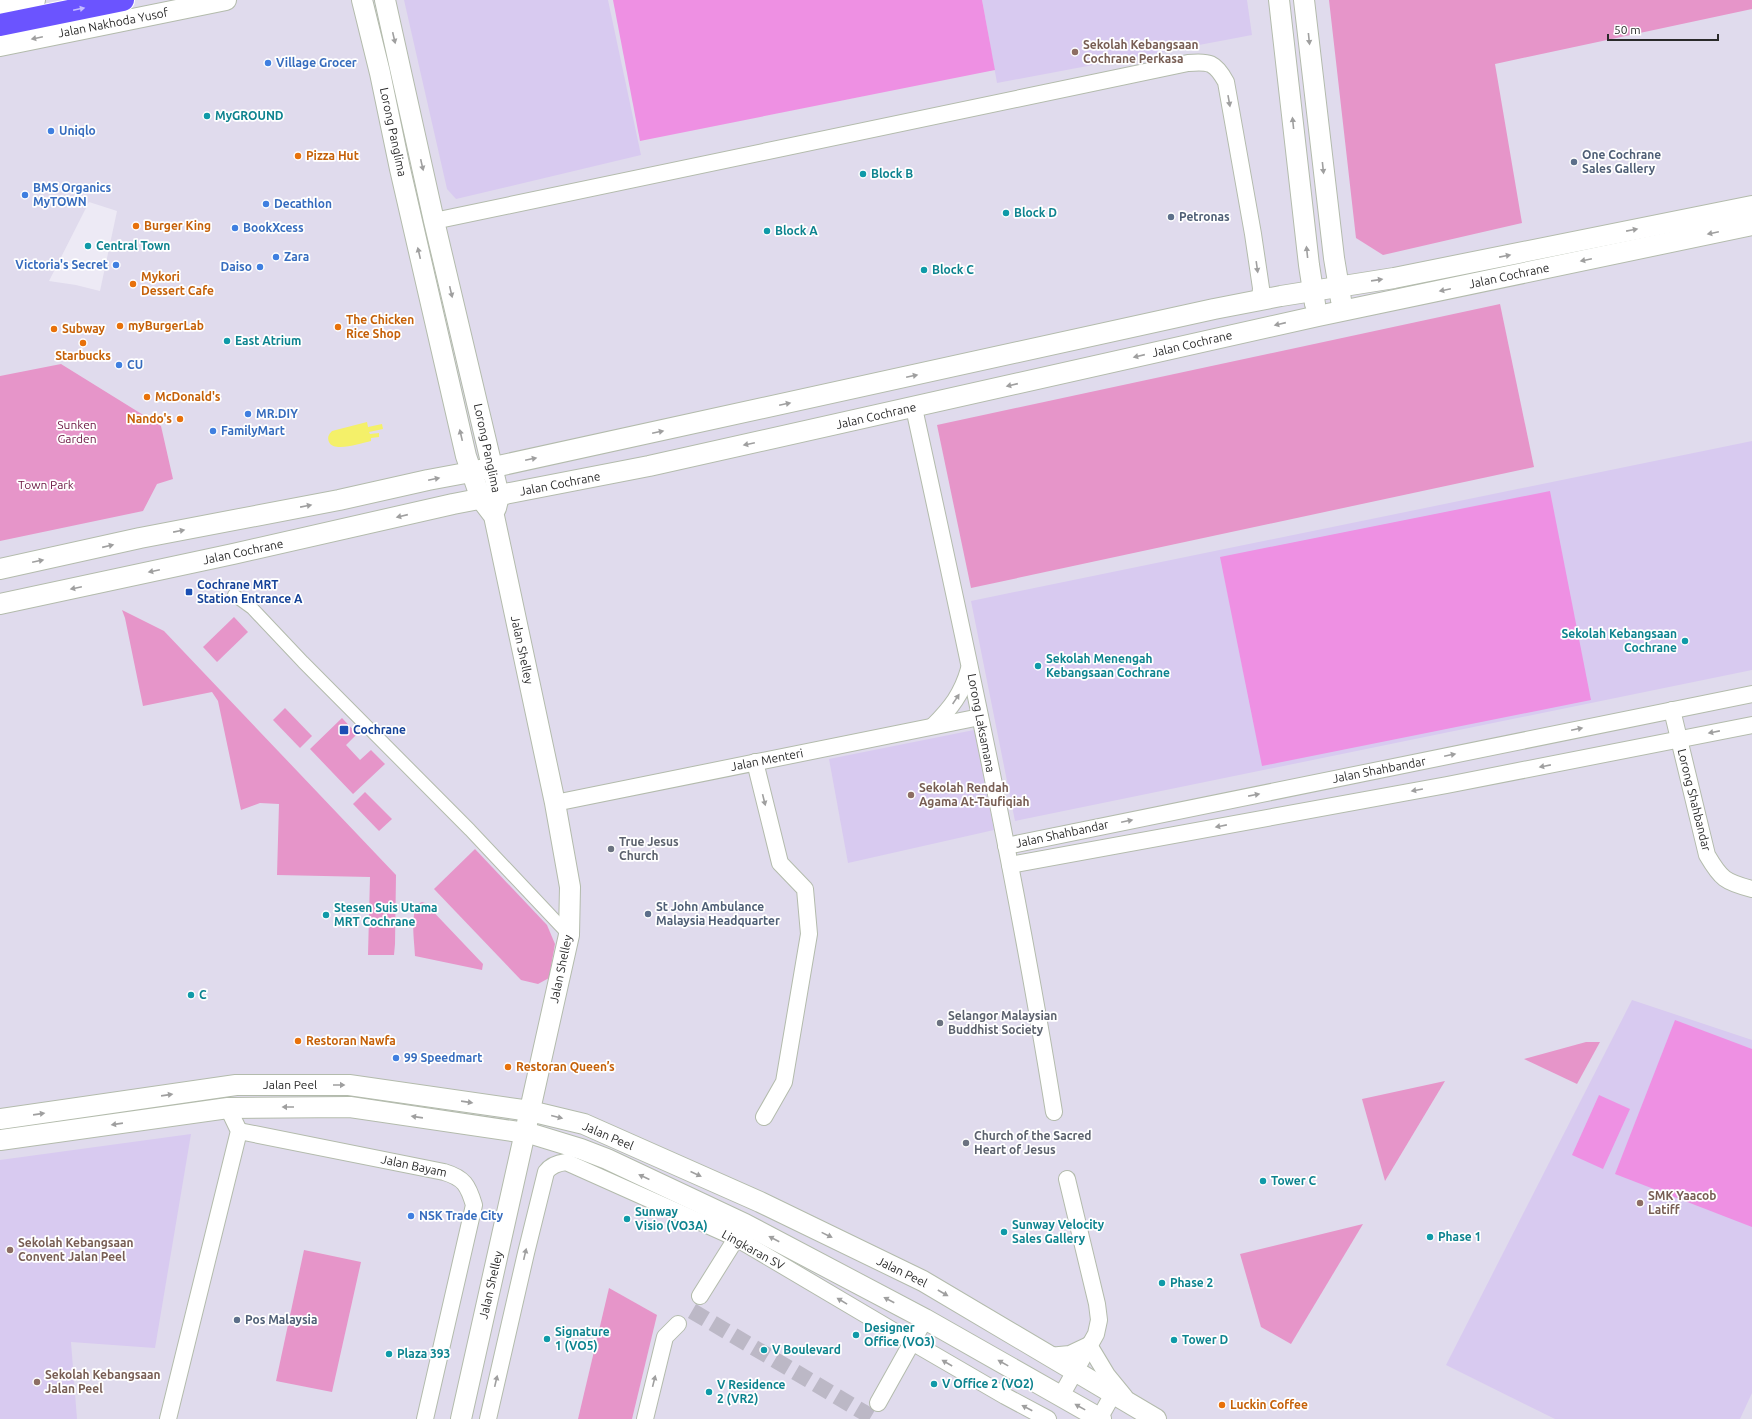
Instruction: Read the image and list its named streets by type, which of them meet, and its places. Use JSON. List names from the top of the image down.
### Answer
{
  "streets": {
    "street": [
      "Jalan Nakhoda Yusof",
      "Lorong Panglima",
      "Jalan Cochrane",
      "Jalan Shelley",
      "Lorong Laksamana",
      "Jalan Menteri",
      "Jalan Shahbandar",
      "Lorong Shahbandar",
      "Jalan Peel",
      "Jalan Bayam",
      "Lingkaran SV"
    ]
  },
  "crossings": [
    ["Lorong Panglima", "Jalan Cochrane"],
    ["Lorong Panglima", "Jalan Shelley"],
    ["Jalan Cochrane", "Lorong Laksamana"],
    ["Jalan Shelley", "Jalan Menteri"],
    ["Jalan Shelley", "Jalan Peel"],
    ["Lorong Laksamana", "Jalan Menteri"],
    ["Lorong Laksamana", "Jalan Shahbandar"],
    ["Jalan Shahbandar", "Lorong Shahbandar"],
    ["Jalan Peel", "Lingkaran SV"]
  ],
  "one_way": ["Jalan Nakhoda Yusof"],
  "parks": ["Sunken Garden", "Town Park"],
  "places": {
    "other": [
      "Sekolah Kebangsaan Cochrane Perkasa",
      "Village Grocer",
      "MyGROUND",
      "Uniqlo",
      "Pizza Hut",
      "One Cochrane Sales Gallery",
      "Block B",
      "BMS Organics MyTOWN",
      "Decathlon",
      "Block D",
      "Petronas",
      "Burger King",
      "BookXcess",
      "Block A",
      "Central Town",
      "Zara",
      "Victoria's Secret",
      "Daiso",
      "Block C",
      "Mykori Dessert Cafe",
      "myBurgerLab",
      "The Chicken Rice Shop",
      "Subway",
      "East Atrium",
      "Starbucks",
      "CU",
      "McDonald's",
      "MR.DIY",
      "Nando's",
      "FamilyMart",
      "Sekolah Kebangsaan Cochrane",
      "Sekolah Menengah Kebangsaan Cochrane",
      "Sekolah Rendah Agama At-Taufiqiah",
      "True Jesus Church",
      "St John Ambulance Malaysia Headquarter",
      "Stesen Suis Utama MRT Cochrane",
      "C",
      "Selangor Malaysian Buddhist Society",
      "Restoran Nawfa",
      "99 Speedmart",
      "Restoran Queen’s",
      "Church of the Sacred Heart of Jesus",
      "Tower C",
      "SMK Yaacob Latiff",
      "NSK Trade City",
      "Sunway Visio (VO3A)",
      "Sunway Velocity Sales Gallery",
      "Phase 1",
      "Sekolah Kebangsaan Convent Jalan Peel",
      "Phase 2",
      "Pos Malaysia",
      "Designer Office (VO3)",
      "Signature 1 (VO5)",
      "Tower D",
      "V Boulevard",
      "Plaza 393",
      "Sekolah Kebangsaan Jalan Peel",
      "V Office 2 (VO2)",
      "V Residence 2 (VR2)",
      "Luckin Coffee"
    ],
    "transit": ["Cochrane MRT Station Entrance A", "Cochrane"]
  },
  "scale_bar": "50 m"
}
